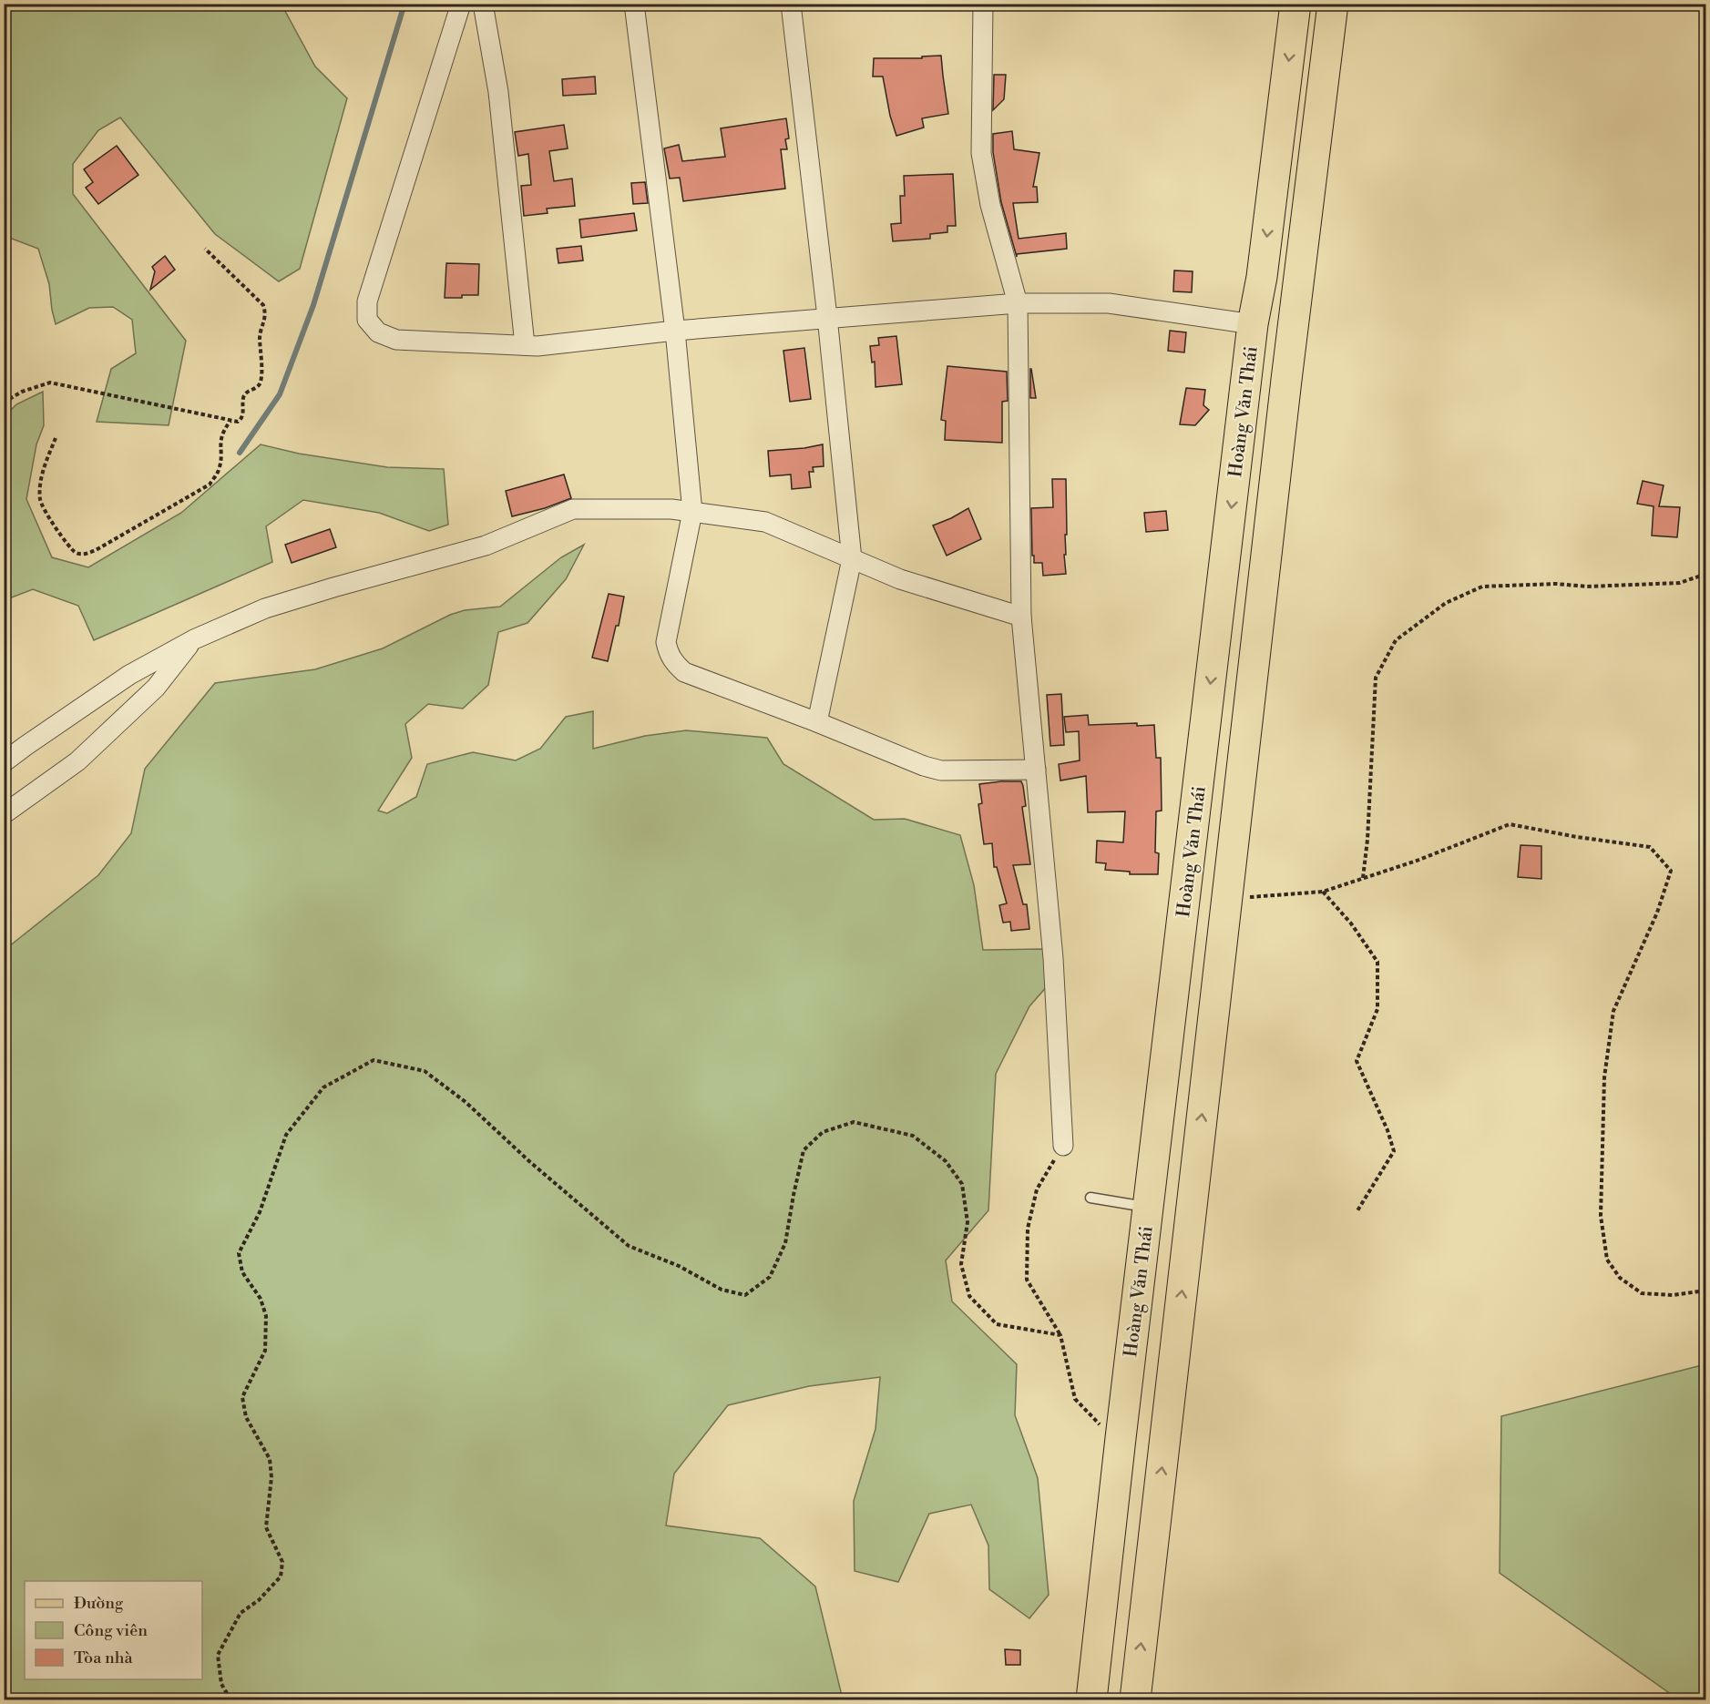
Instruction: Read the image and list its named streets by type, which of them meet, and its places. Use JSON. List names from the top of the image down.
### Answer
{
  "streets": {
    "main road": ["Hoàng Văn Thái"]
  },
  "legend": ["Đường", "Công viên", "Tòa nhà"]
}
